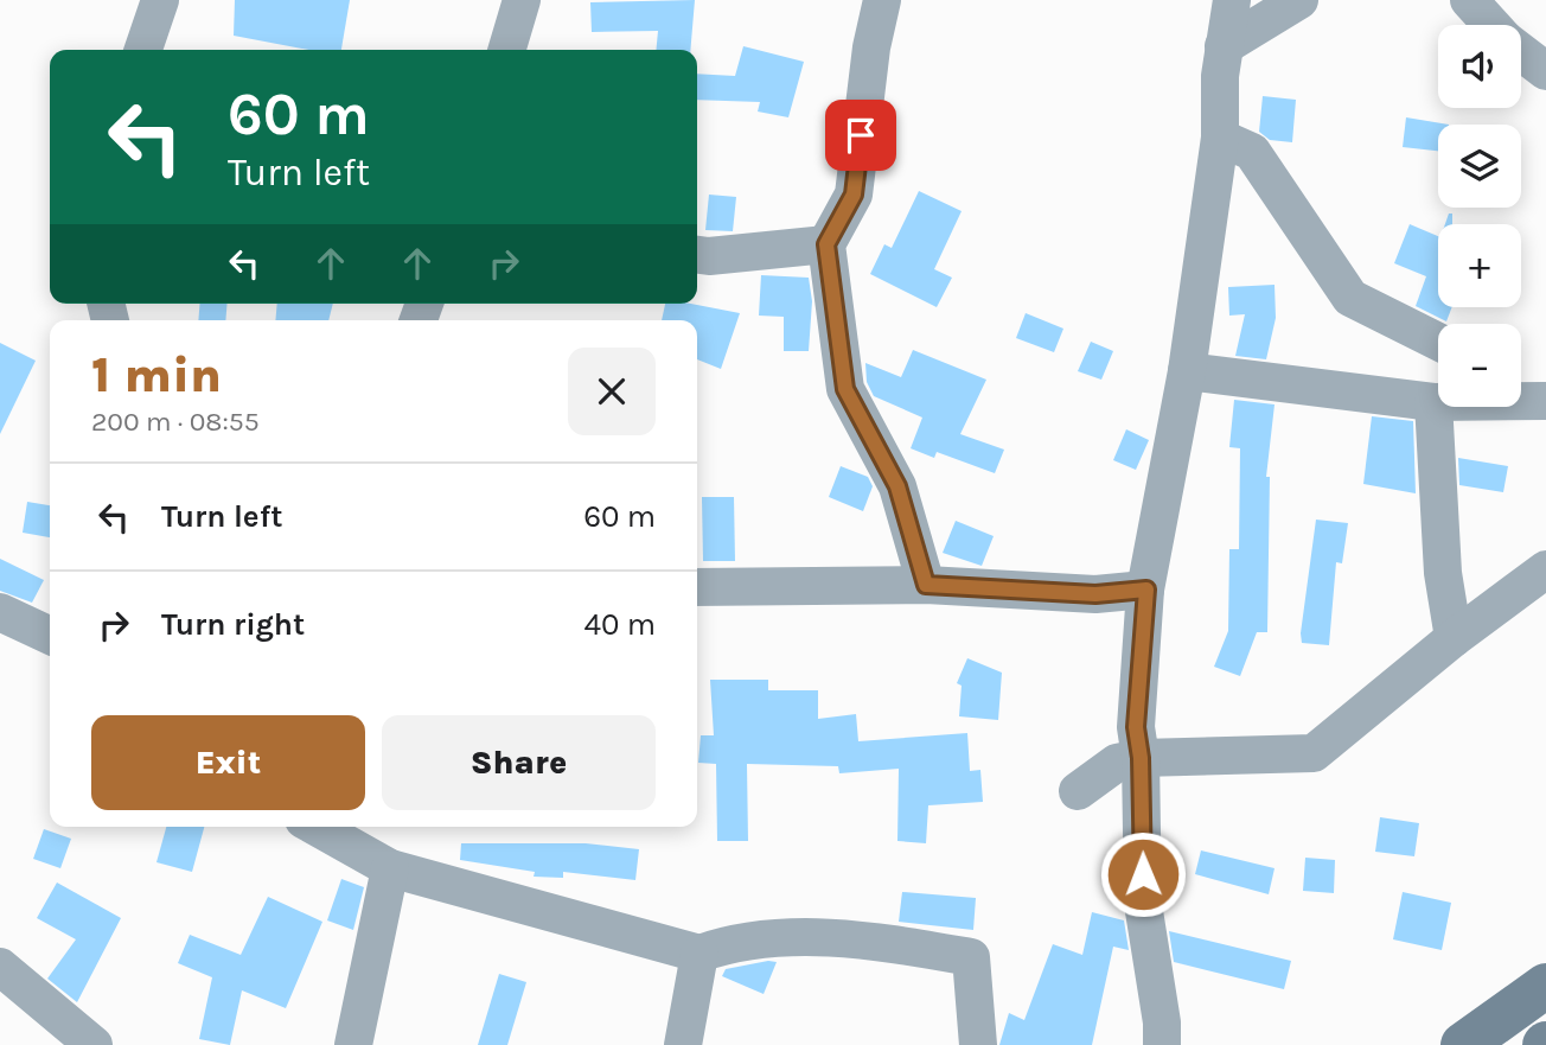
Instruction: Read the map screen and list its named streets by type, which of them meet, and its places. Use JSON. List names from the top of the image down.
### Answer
{
  "page": {
    "map_buttons": ["+", "−"],
    "turn": ["60 m", "Turn left"],
    "heading": ["1 min", "200 m · 08:55"],
    "list": [
      {
        "name": "Turn left",
        "value": "60 m"
      },
      {
        "name": "Turn right",
        "value": "40 m"
      }
    ],
    "buttons": ["Exit", "Share"]
  }
}
